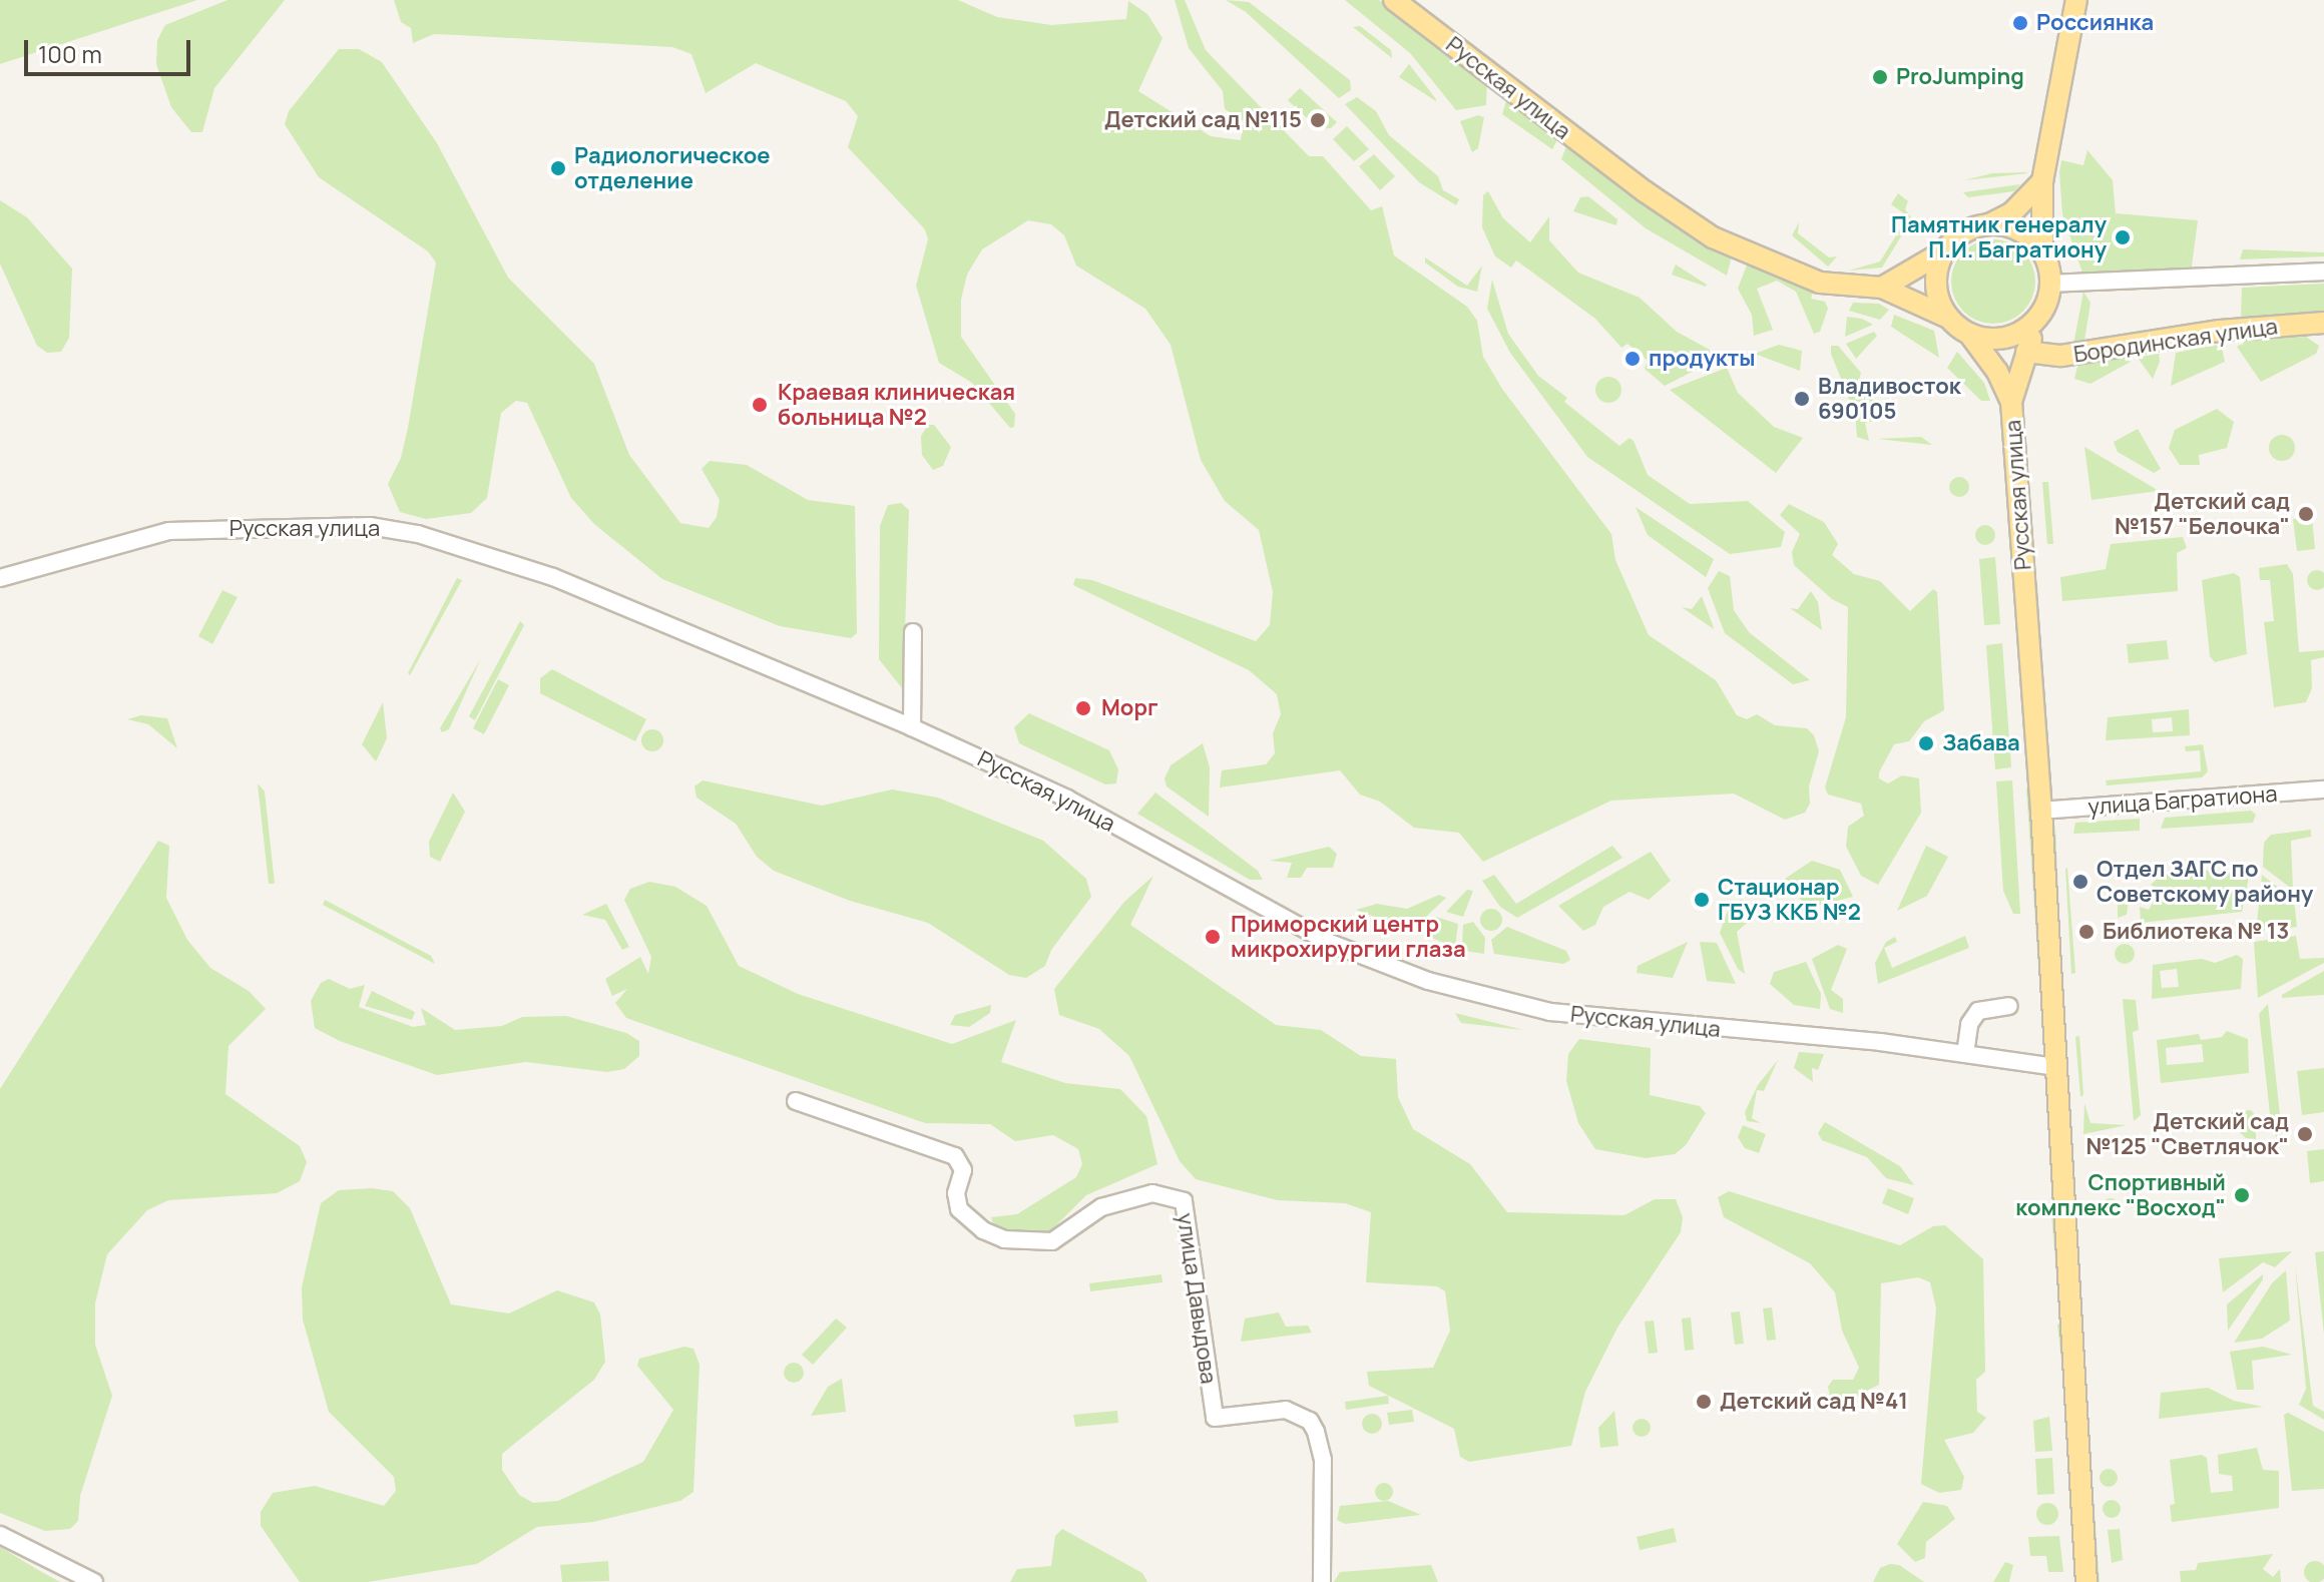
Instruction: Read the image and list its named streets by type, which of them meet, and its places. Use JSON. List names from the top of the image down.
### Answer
{
  "streets": {
    "main road": ["Русская улица", "Бородинская улица"],
    "street": ["улица Багратиона", "улица Давыдова"]
  },
  "crossings": [
    ["Русская улица", "Бородинская улица"],
    ["Русская улица", "улица Багратиона"]
  ],
  "places": [
    "Россиянка",
    "ProJumping",
    "Детский сад №115",
    "Радиологическое отделение",
    "Памятник генералу П.И. Багратиону",
    "продукты",
    "Владивосток 690105",
    "Краевая клиническая больница №2",
    "Детский сад №157 \"Белочка\"",
    "Морг",
    "Забава",
    "Отдел ЗАГС по Советскому району",
    "Стационар ГБУЗ ККБ №2",
    "Библиотека № 13",
    "Приморский центр микрохирургии глаза",
    "Детский сад №125 \"Светлячок\"",
    "Спортивный комплекс \"Восход\"",
    "Детский сад №41"
  ],
  "scale_bar": "100 m"
}
